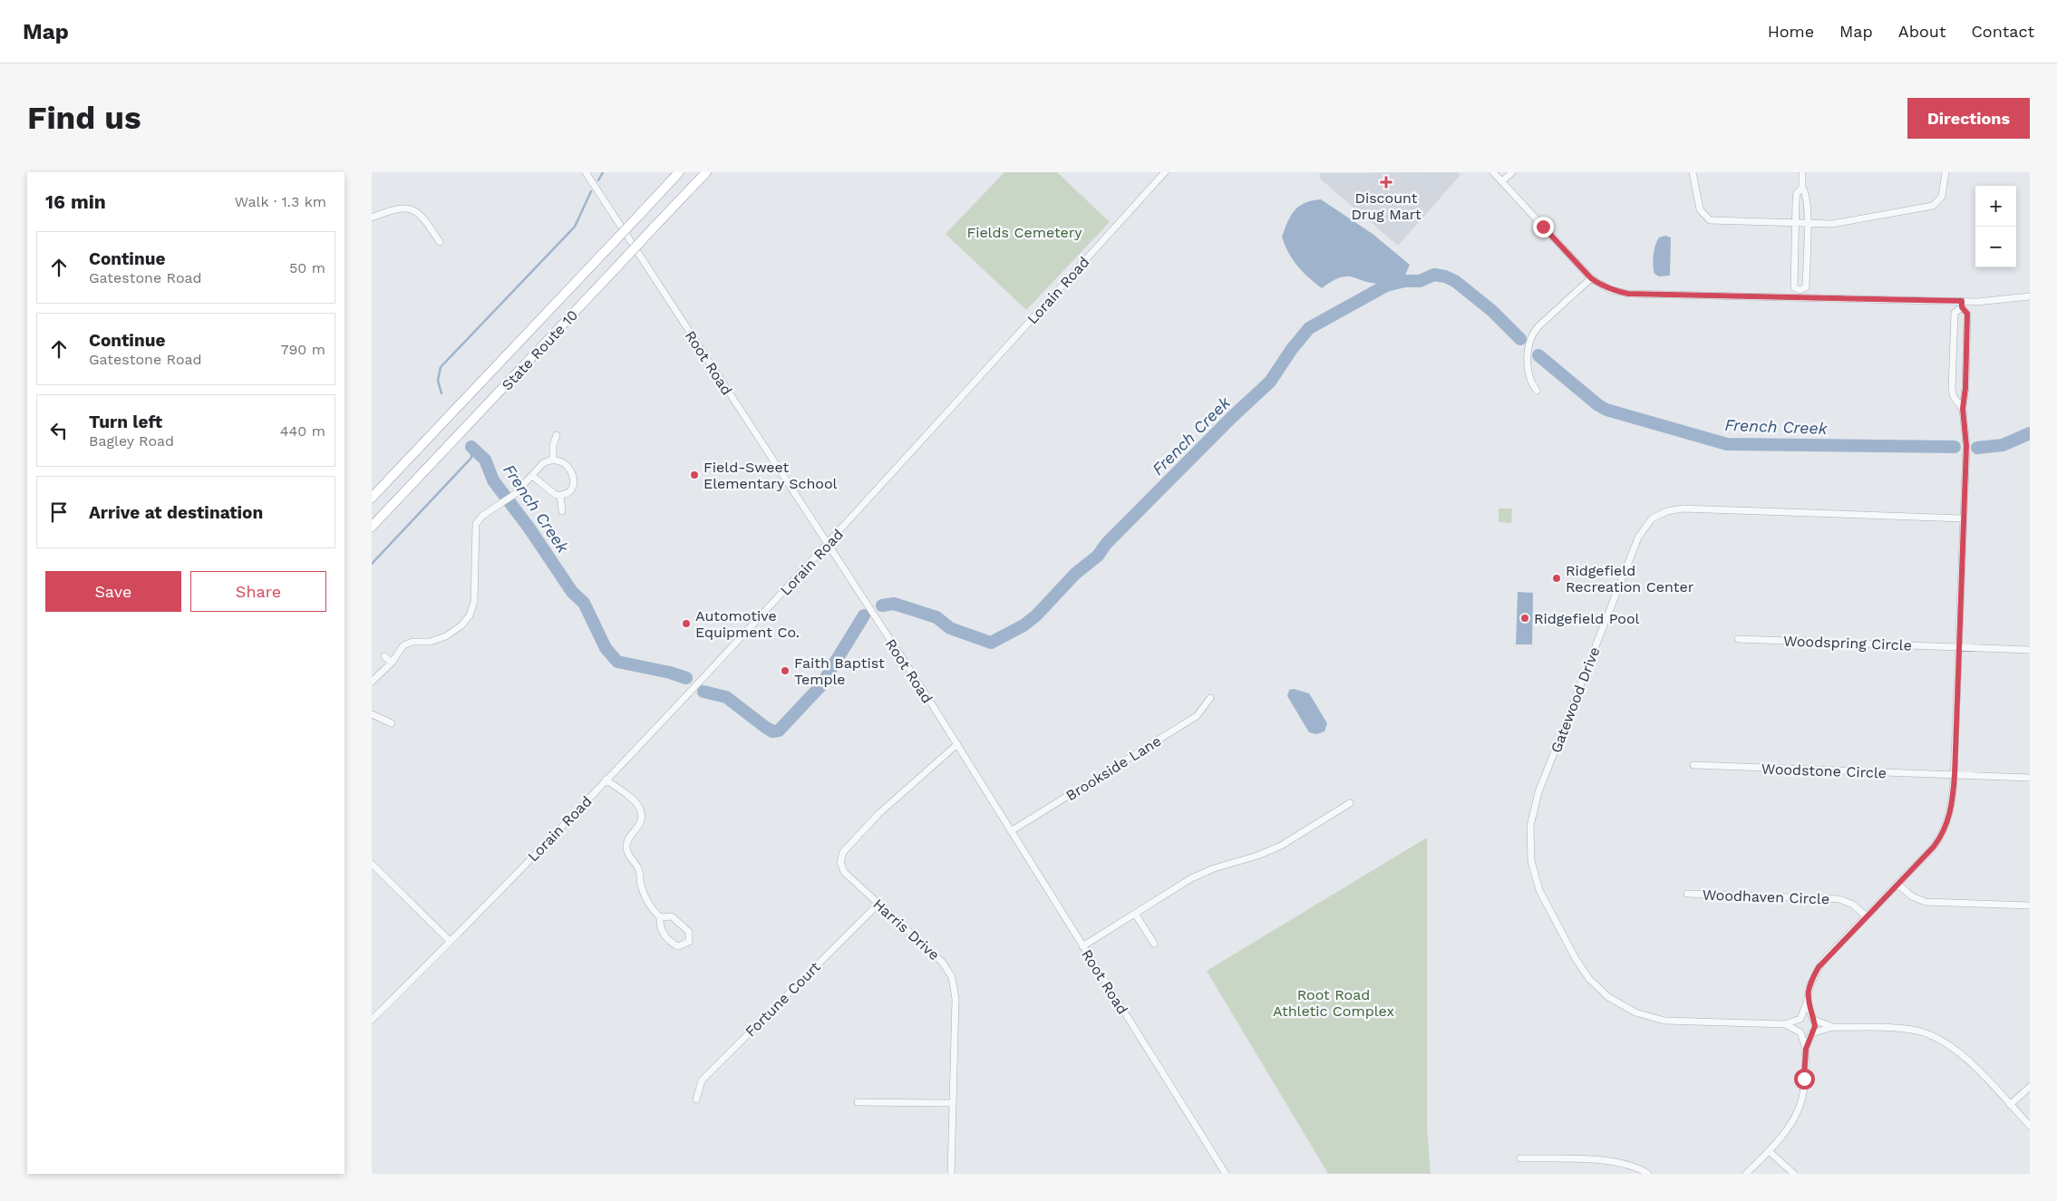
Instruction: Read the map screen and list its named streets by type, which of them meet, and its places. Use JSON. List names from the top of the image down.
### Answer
{
  "streets": {
    "highway": ["State Route 10"],
    "street": [
      "Lorain Road",
      "Root Road",
      "Woodspring Circle",
      "Gatewood Drive",
      "Brookside Lane",
      "Woodstone Circle",
      "Woodhaven Circle",
      "Harris Drive",
      "Fortune Court"
    ]
  },
  "crossings": [
    ["Lorain Road", "Root Road"],
    ["Root Road", "Brookside Lane"],
    ["Root Road", "Harris Drive"],
    ["Harris Drive", "Fortune Court"]
  ],
  "water": ["French Creek"],
  "parks": ["Fields Cemetery", "Root Road Athletic Complex"],
  "places": {
    "health": ["Discount Drug Mart"],
    "other": [
      "Field-Sweet Elementary School",
      "Ridgefield Recreation Center",
      "Ridgefield Pool",
      "Automotive Equipment Co.",
      "Faith Baptist Temple"
    ]
  },
  "page": {
    "header": "Map",
    "nav": [
      "Home",
      "Map",
      "About",
      "Contact"
    ],
    "buttons": [
      "Directions",
      ["Save", "Share"]
    ],
    "title": "Find us",
    "heading": ["16 min", "Walk · 1.3 km"],
    "map_buttons": ["+", "−"],
    "list": [
      ["Continue", "Gatestone Road", "50 m"],
      ["Continue", "Gatestone Road", "790 m"],
      ["Turn left", "Bagley Road", "440 m"],
      "Arrive at destination"
    ]
  }
}
